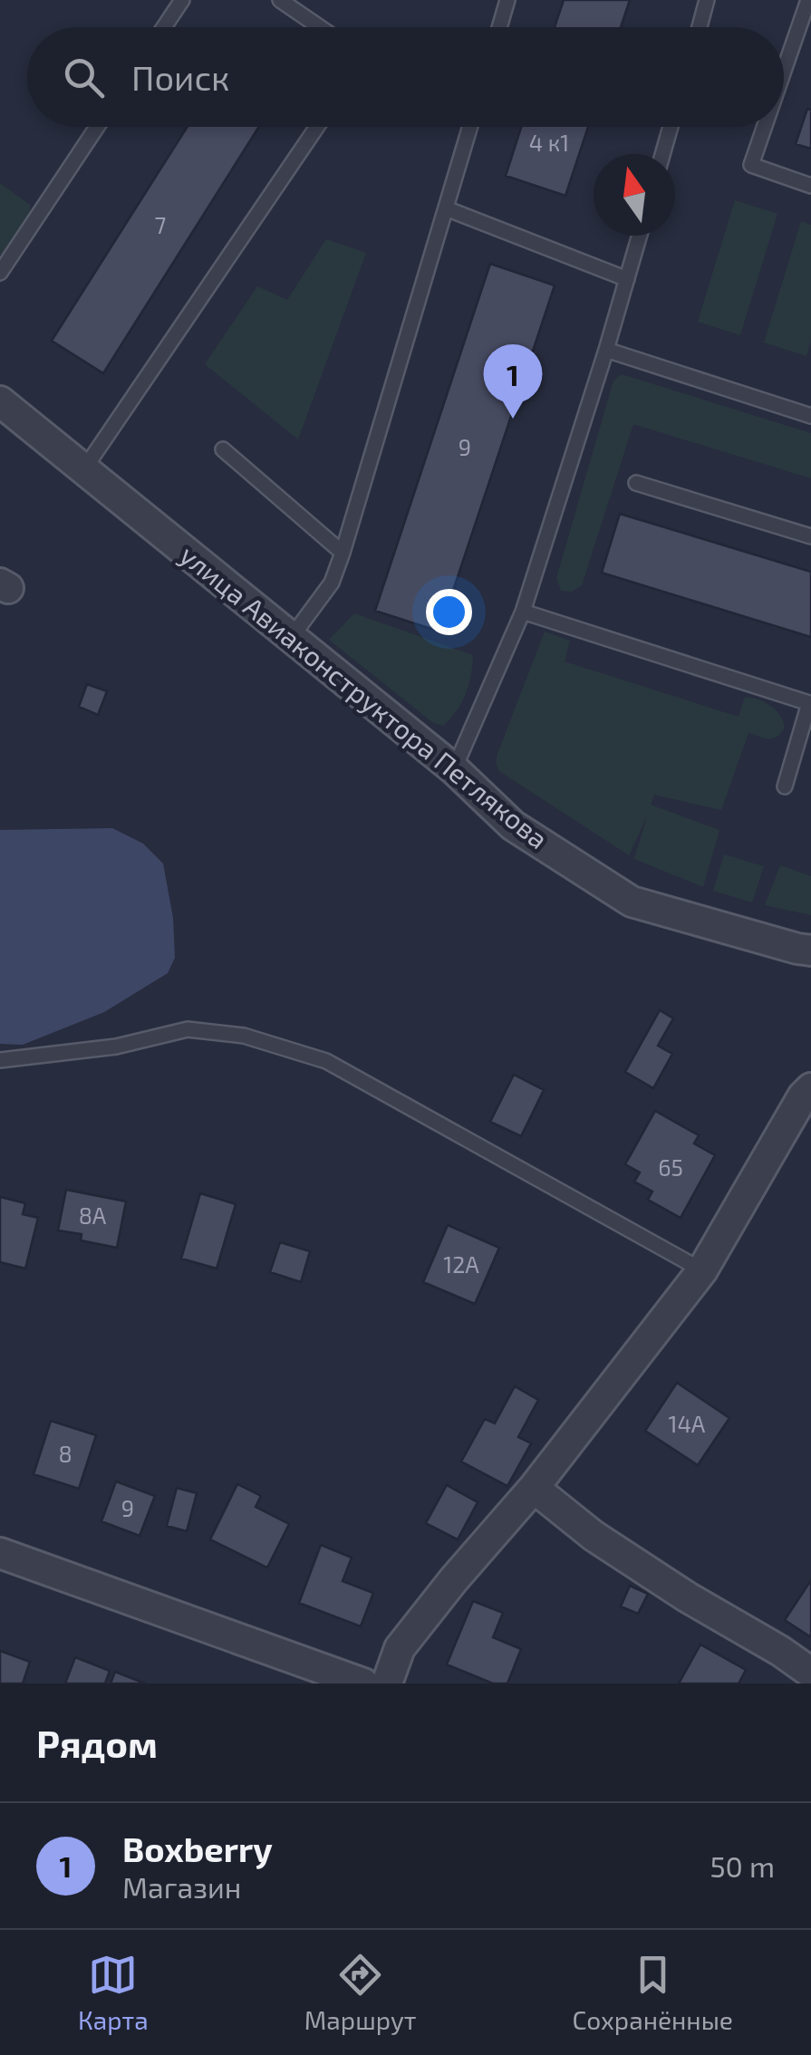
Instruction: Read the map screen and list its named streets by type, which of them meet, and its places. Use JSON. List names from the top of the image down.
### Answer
{
  "streets": {
    "street": ["улица Авиаконструктора Петлякова"]
  },
  "house_numbers": [
    "4 к1",
    "7",
    "9",
    "65",
    "8А",
    "12А",
    "14А",
    "8",
    "9"
  ],
  "north": "top",
  "page": {
    "search": "Поиск",
    "pins": "1",
    "heading": "Рядом",
    "list": [
      {
        "mark": "1",
        "name": "Boxberry",
        "note": "Магазин",
        "value": "50 m"
      }
    ],
    "nav": ["Карта", "Маршрут", "Сохранённые"]
  }
}
